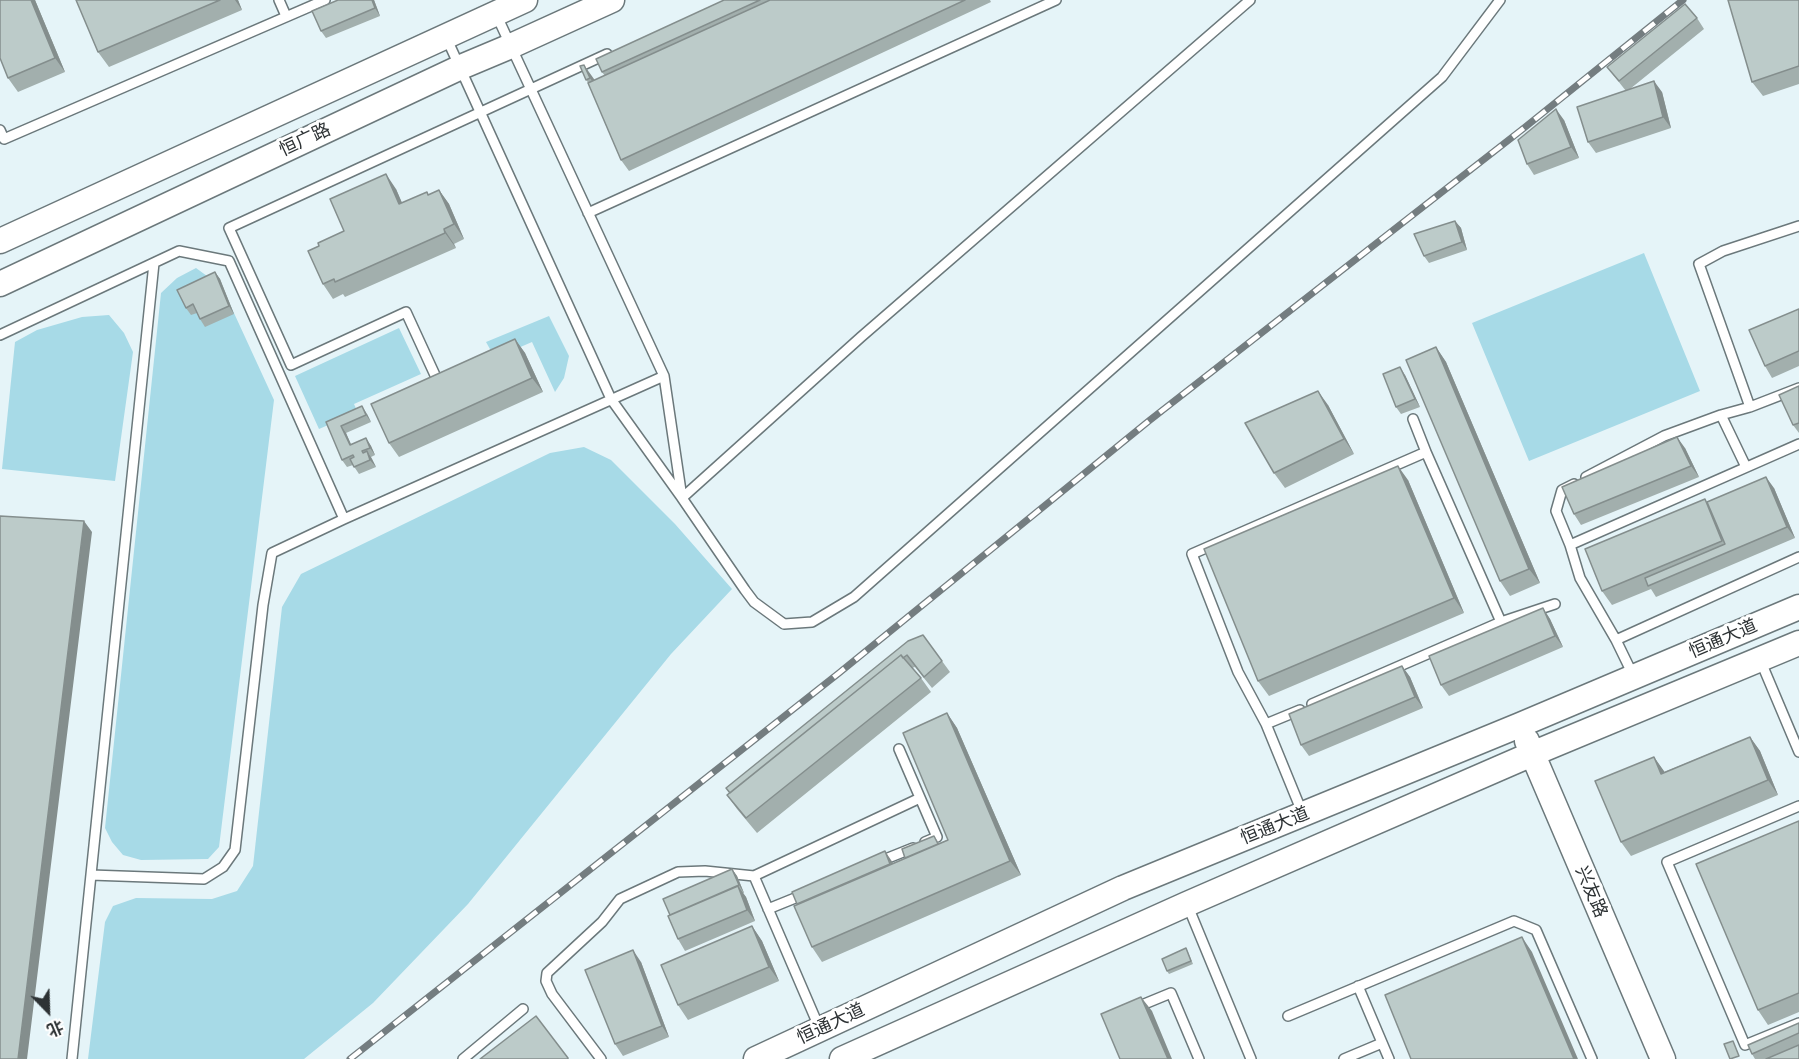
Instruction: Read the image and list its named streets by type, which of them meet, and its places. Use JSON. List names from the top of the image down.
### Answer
{
  "streets": {
    "main road": ["恒广路", "恒通大道", "兴友路"]
  },
  "crossings": [
    ["恒通大道", "兴友路"]
  ],
  "north": "bottom right"
}
